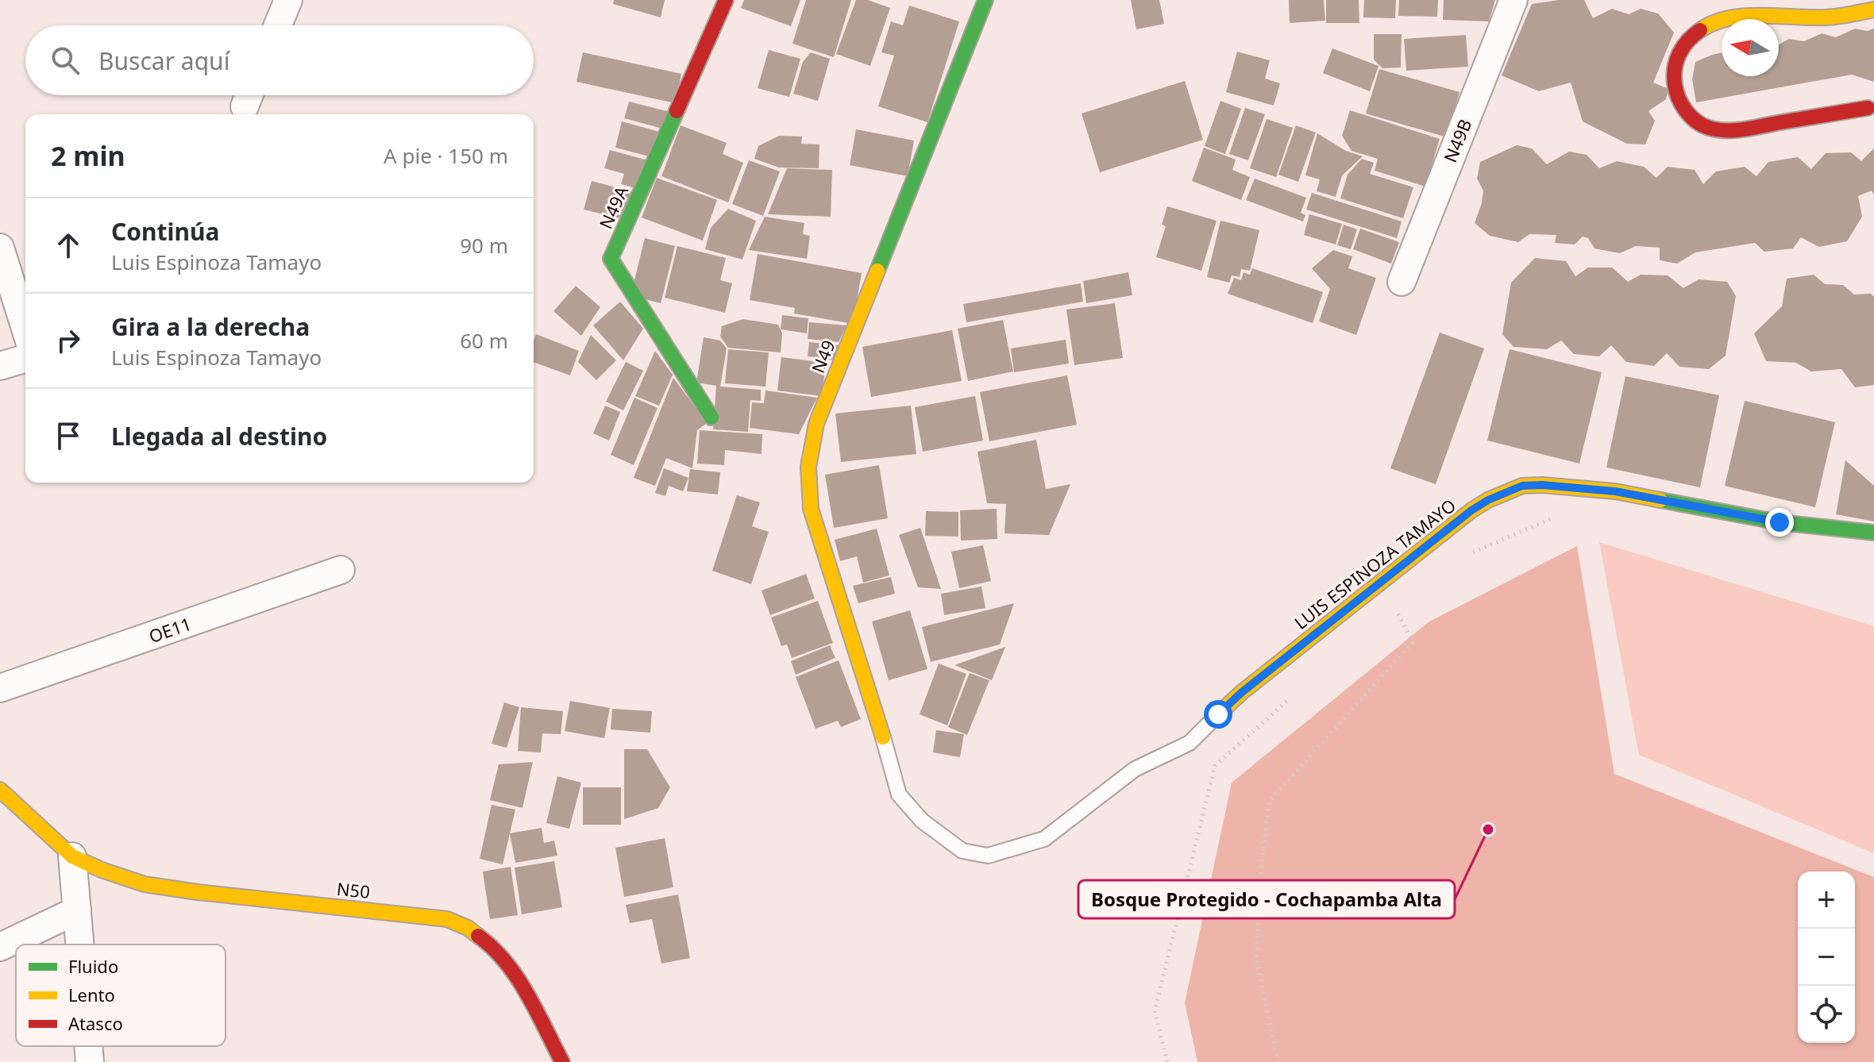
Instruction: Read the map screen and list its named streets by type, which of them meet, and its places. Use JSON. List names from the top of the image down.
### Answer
{
  "streets": {
    "street": [
      "N49B",
      "N49A",
      "N49",
      "LUIS ESPINOZA TAMAYO",
      "OE11",
      "N50"
    ]
  },
  "places": ["Bosque Protegido - Cochapamba Alta"],
  "legend": ["Fluido", "Lento", "Atasco"],
  "north": "left",
  "page": {
    "search": "Buscar aquí",
    "heading": ["2 min", "A pie · 150 m"],
    "list": [
      ["Continúa", "Luis Espinoza Tamayo", "90 m"],
      ["Gira a la derecha", "Luis Espinoza Tamayo", "60 m"],
      "Llegada al destino"
    ],
    "map_buttons": ["+", "−"]
  }
}
